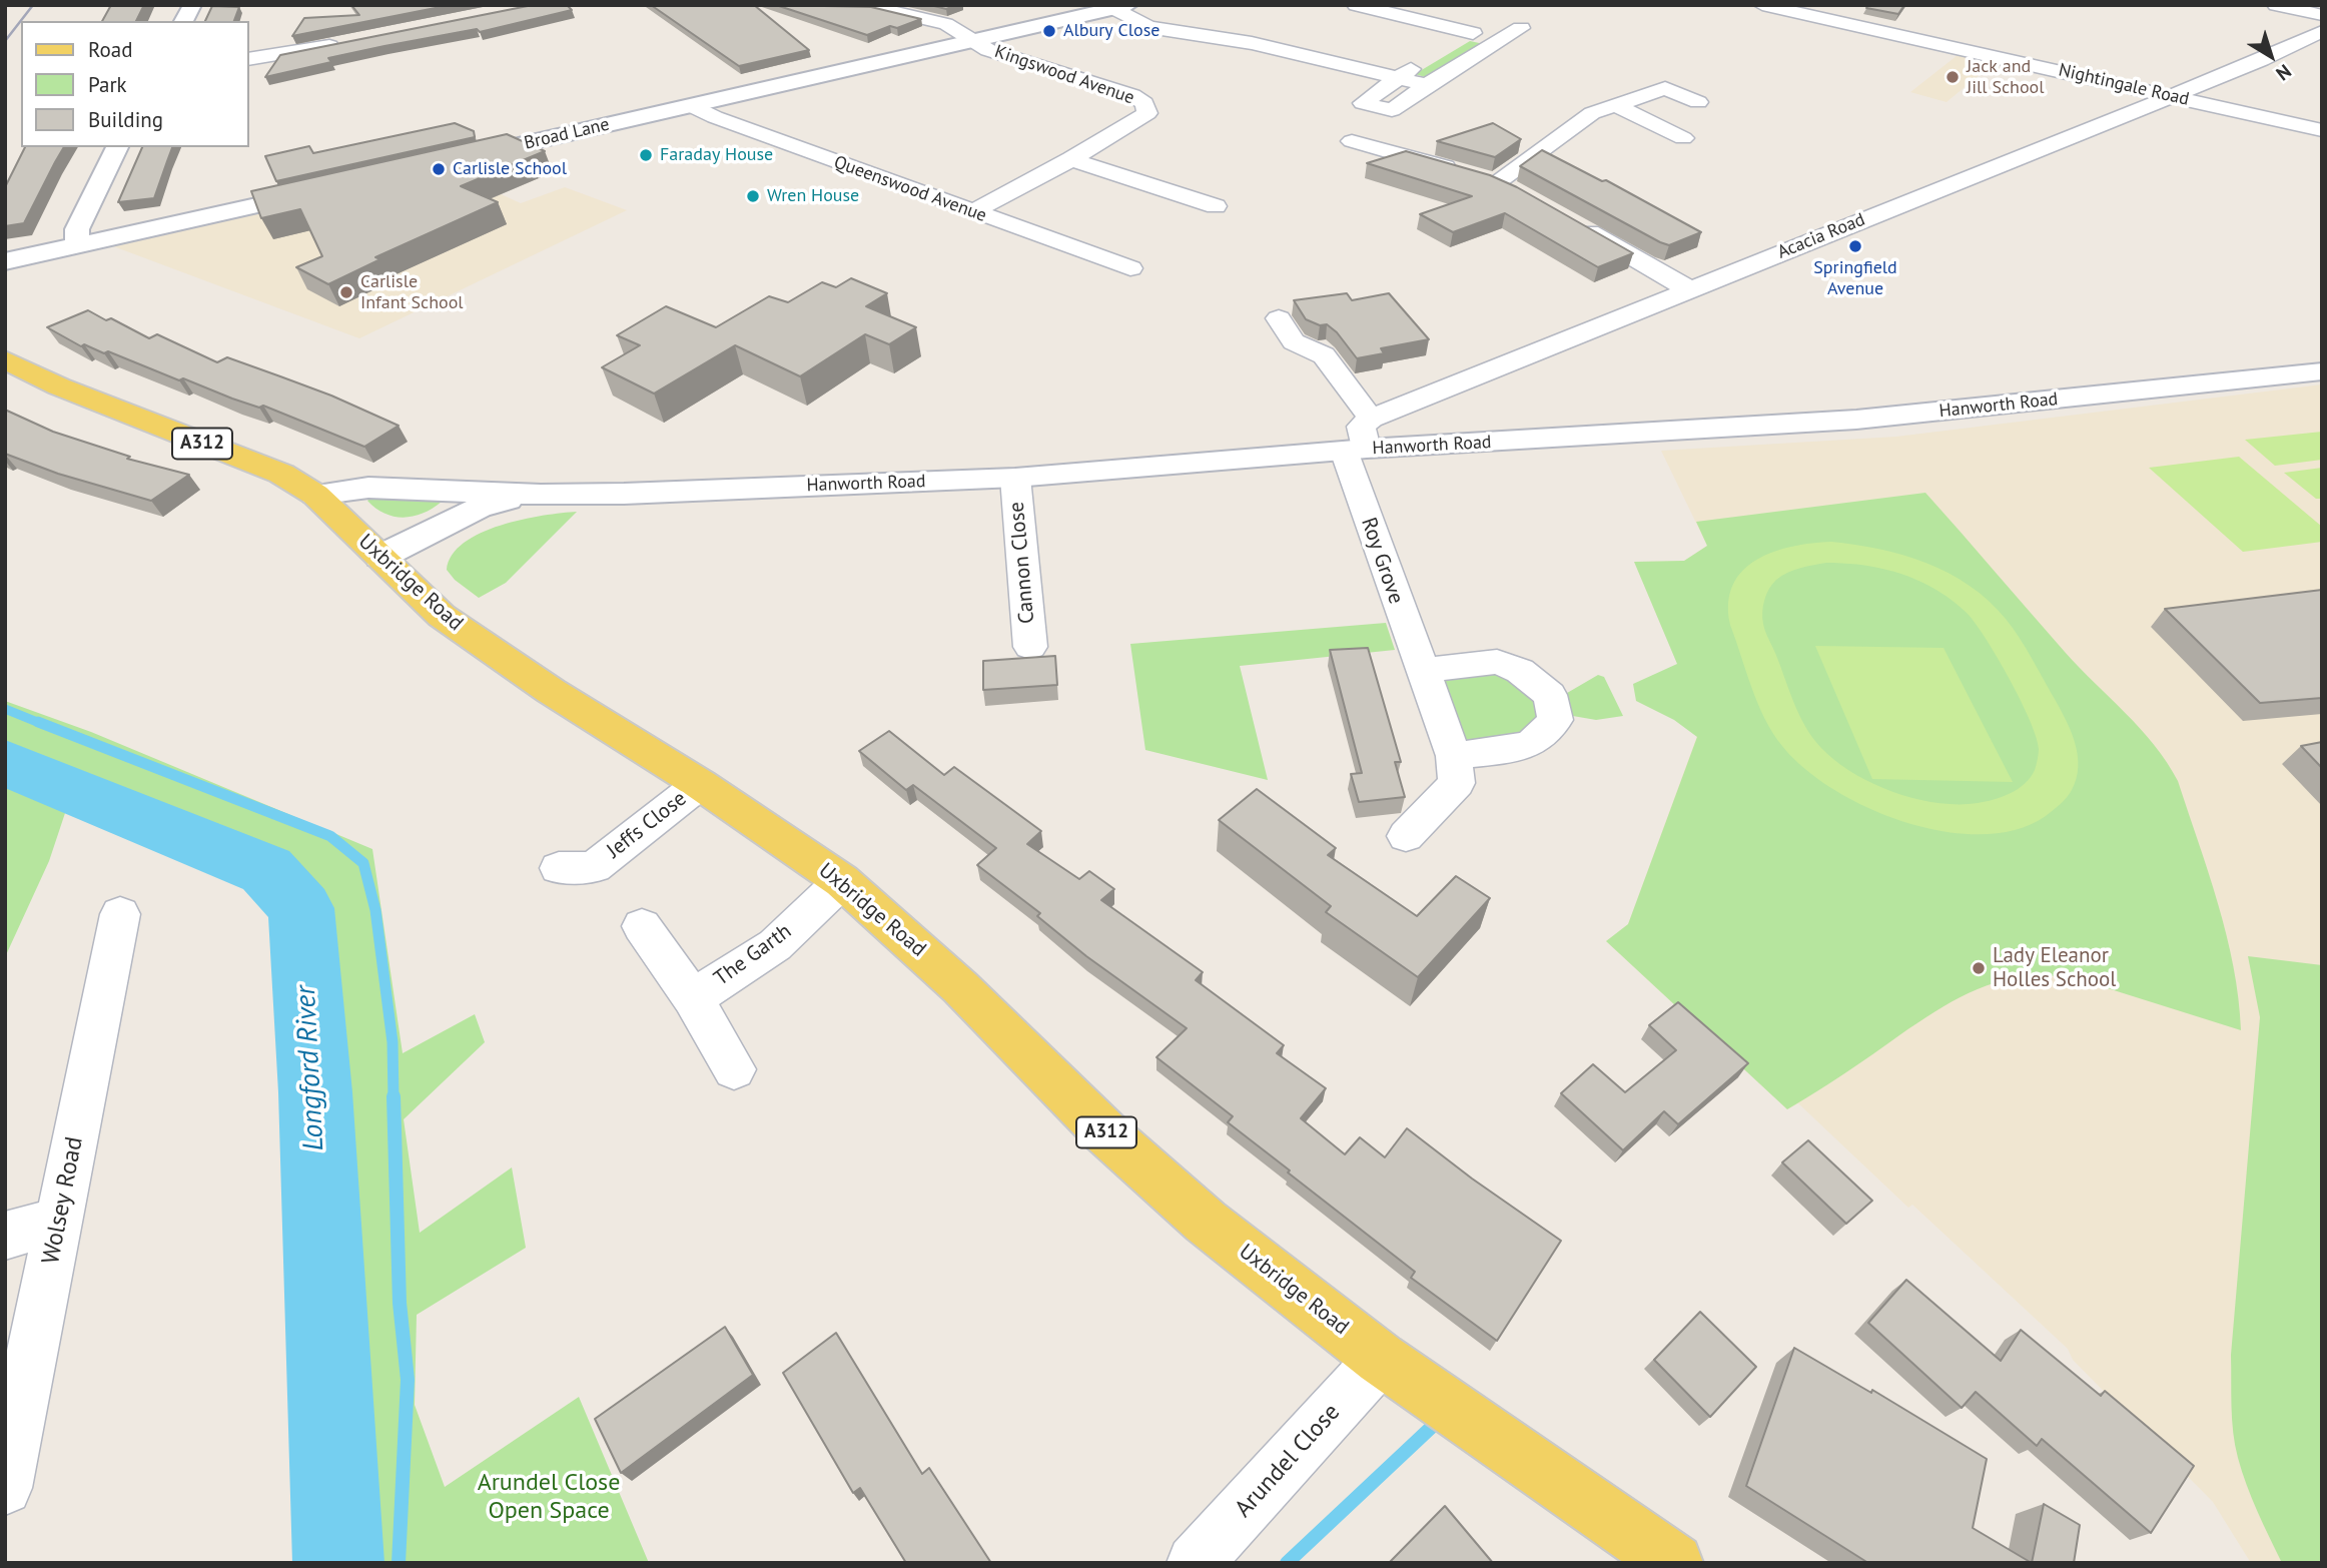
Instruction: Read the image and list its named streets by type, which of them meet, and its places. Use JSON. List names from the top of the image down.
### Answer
{
  "streets": {
    "main road": ["A312", "Uxbridge Road"],
    "street": [
      "Kingswood Avenue",
      "Nightingale Road",
      "Broad Lane",
      "Queenswood Avenue",
      "Acacia Road",
      "Hanworth Road",
      "Roy Grove",
      "Cannon Close",
      "Jeffs Close",
      "The Garth",
      "Wolsey Road",
      "Arundel Close"
    ]
  },
  "crossings": [
    ["Kingswood Avenue", "Broad Lane"],
    ["Kingswood Avenue", "Queenswood Avenue"],
    ["Nightingale Road", "Acacia Road"],
    ["Broad Lane", "Queenswood Avenue"],
    ["Hanworth Road", "Roy Grove"],
    ["Hanworth Road", "Cannon Close"],
    ["Hanworth Road", "Uxbridge Road"],
    ["Uxbridge Road", "Jeffs Close"],
    ["Uxbridge Road", "The Garth"],
    ["Uxbridge Road", "Arundel Close"]
  ],
  "water": ["Longford River"],
  "parks": ["Arundel Close Open Space"],
  "places": [
    "Albury Close",
    "Jack and Jill School",
    "Faraday House",
    "Carlisle School",
    "Wren House",
    "Springfield Avenue",
    "Carlisle Infant School",
    "Lady Eleanor Holles School"
  ],
  "legend": ["Road", "Park", "Building"],
  "north": "bottom right"
}
